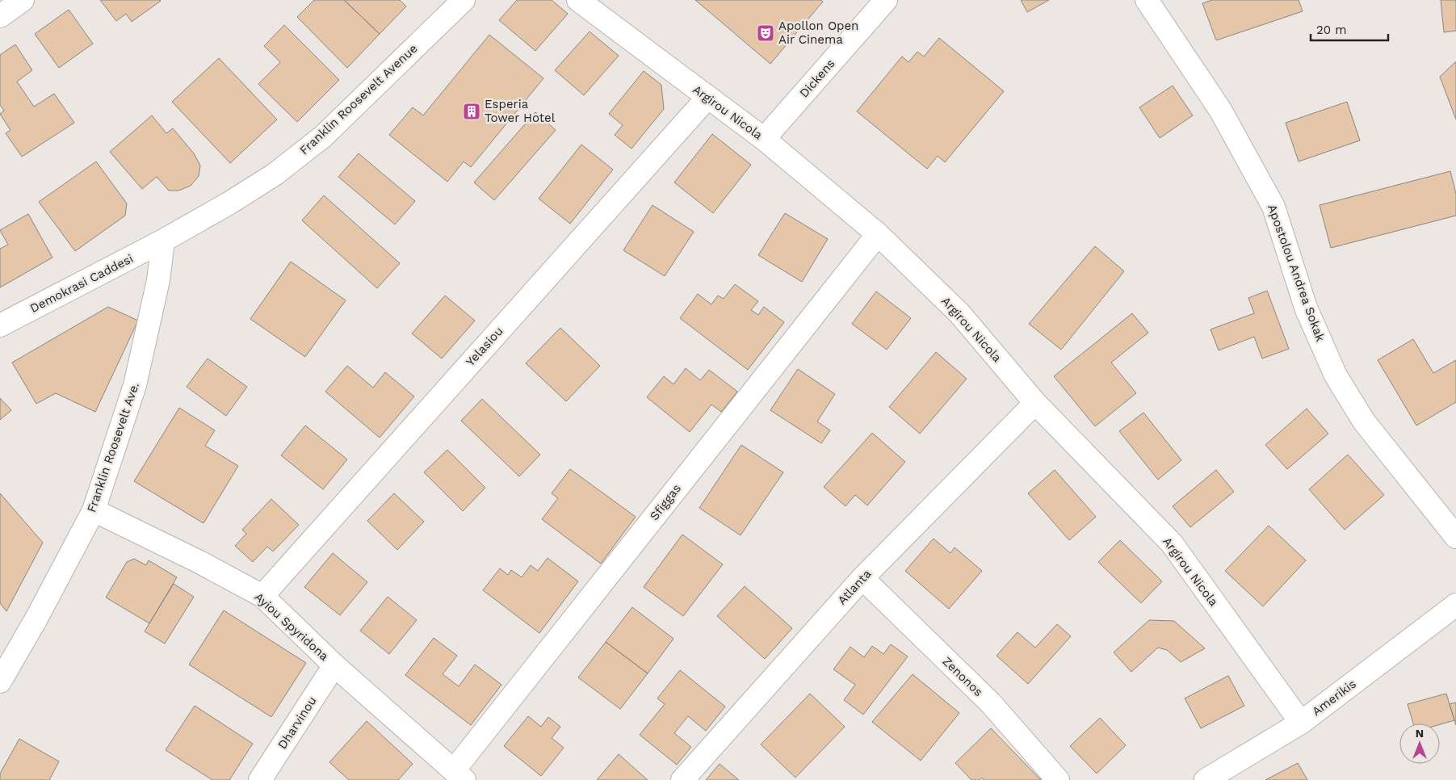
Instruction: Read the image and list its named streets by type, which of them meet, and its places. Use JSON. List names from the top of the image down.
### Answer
{
  "streets": {
    "street": [
      "Dickens",
      "Franklin Roosevelt Avenue",
      "Argirou Nicola",
      "Apostolou Andrea Sokak",
      "Demokrasi Caddesi",
      "Yelasiou",
      "Franklin Roosevelt Ave.",
      "Sfiggas",
      "Atlanta",
      "Ayiou Spyridona",
      "Zenonos",
      "Amerikis",
      "Dharvinou"
    ]
  },
  "crossings": [
    ["Dickens", "Argirou Nicola"],
    ["Franklin Roosevelt Avenue", "Demokrasi Caddesi"],
    ["Franklin Roosevelt Avenue", "Franklin Roosevelt Ave."],
    ["Argirou Nicola", "Yelasiou"],
    ["Argirou Nicola", "Sfiggas"],
    ["Argirou Nicola", "Atlanta"],
    ["Argirou Nicola", "Amerikis"],
    ["Demokrasi Caddesi", "Franklin Roosevelt Ave."],
    ["Yelasiou", "Ayiou Spyridona"],
    ["Franklin Roosevelt Ave.", "Ayiou Spyridona"],
    ["Sfiggas", "Ayiou Spyridona"],
    ["Atlanta", "Zenonos"],
    ["Ayiou Spyridona", "Dharvinou"]
  ],
  "places": {
    "theatre": ["Apollon Open Air Cinema"],
    "building": ["Esperia Tower Hotel"]
  },
  "scale_bar": "20 m",
  "north": "top"
}
